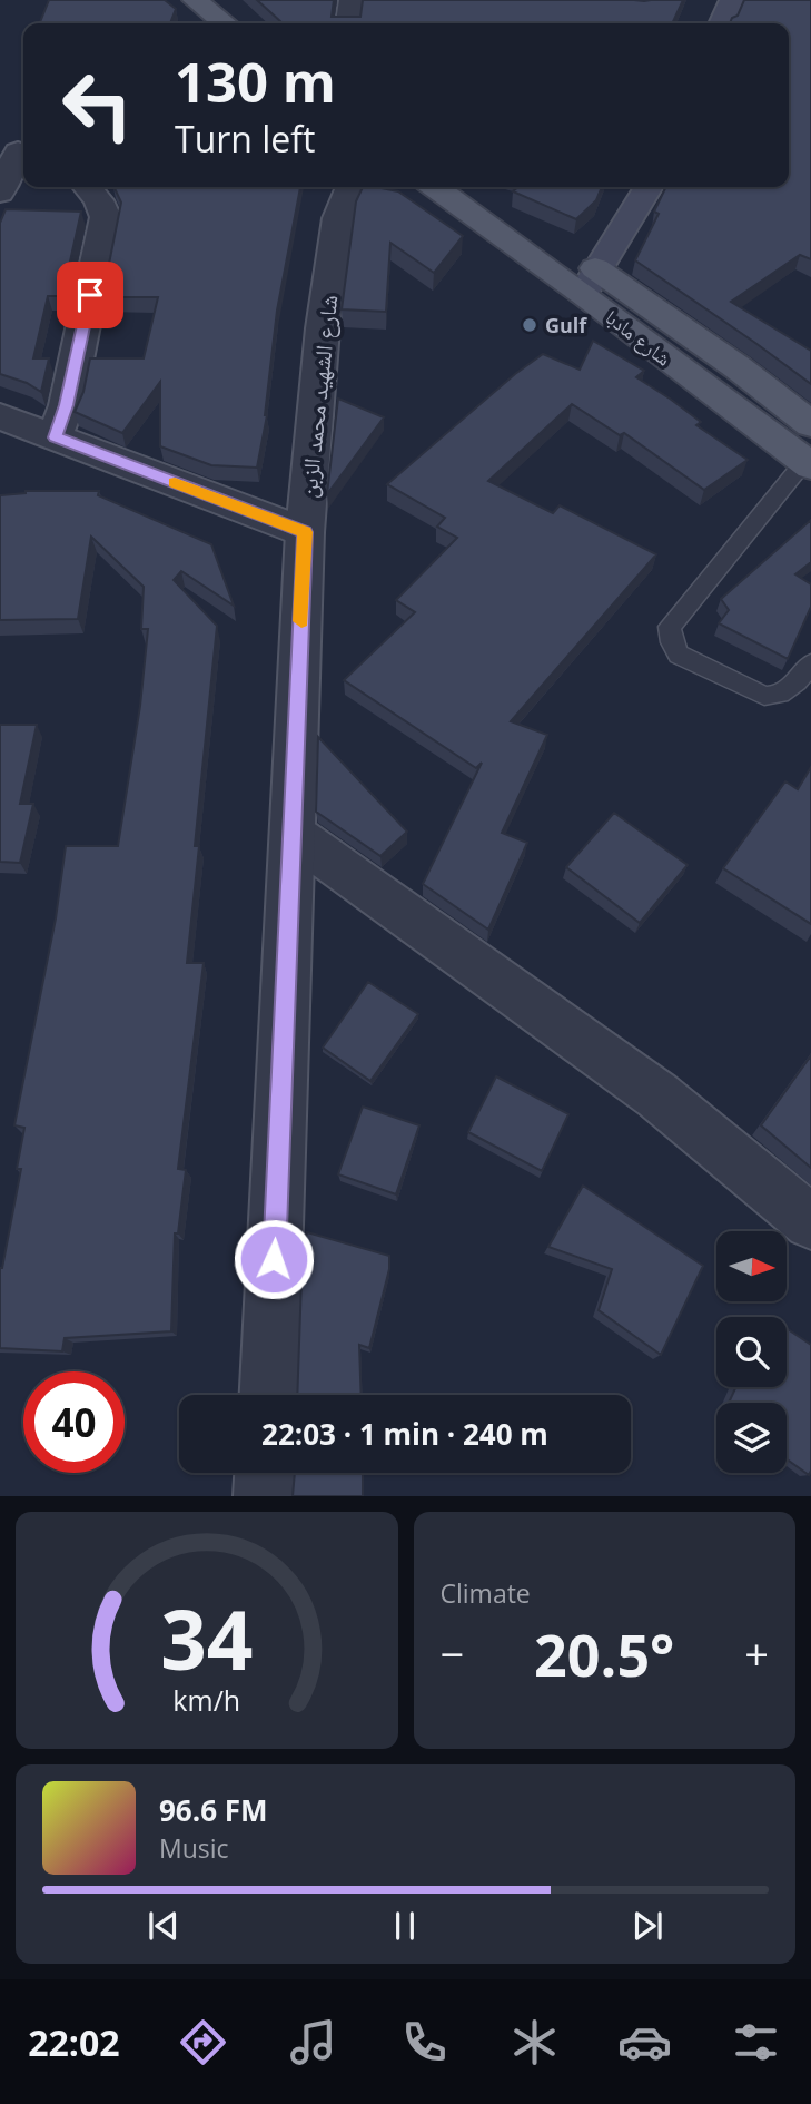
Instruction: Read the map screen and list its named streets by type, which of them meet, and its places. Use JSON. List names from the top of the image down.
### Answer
{
  "streets": {
    "main road": ["شارع مادبا"],
    "street": ["شارع الشهيد محمد الزبن"]
  },
  "places": ["Gulf"],
  "north": "right",
  "page": {
    "turn": ["130 m", "Turn left"],
    "limit": "40",
    "trip": "22:03 · 1 min · 240 m",
    "tile": "Climate",
    "heat": ["−", "20.5°", "+"],
    "song": ["96.6 FM", "Music"],
    "tabs": "22:02",
    "gauge": ["34", "km/h"]
  }
}
